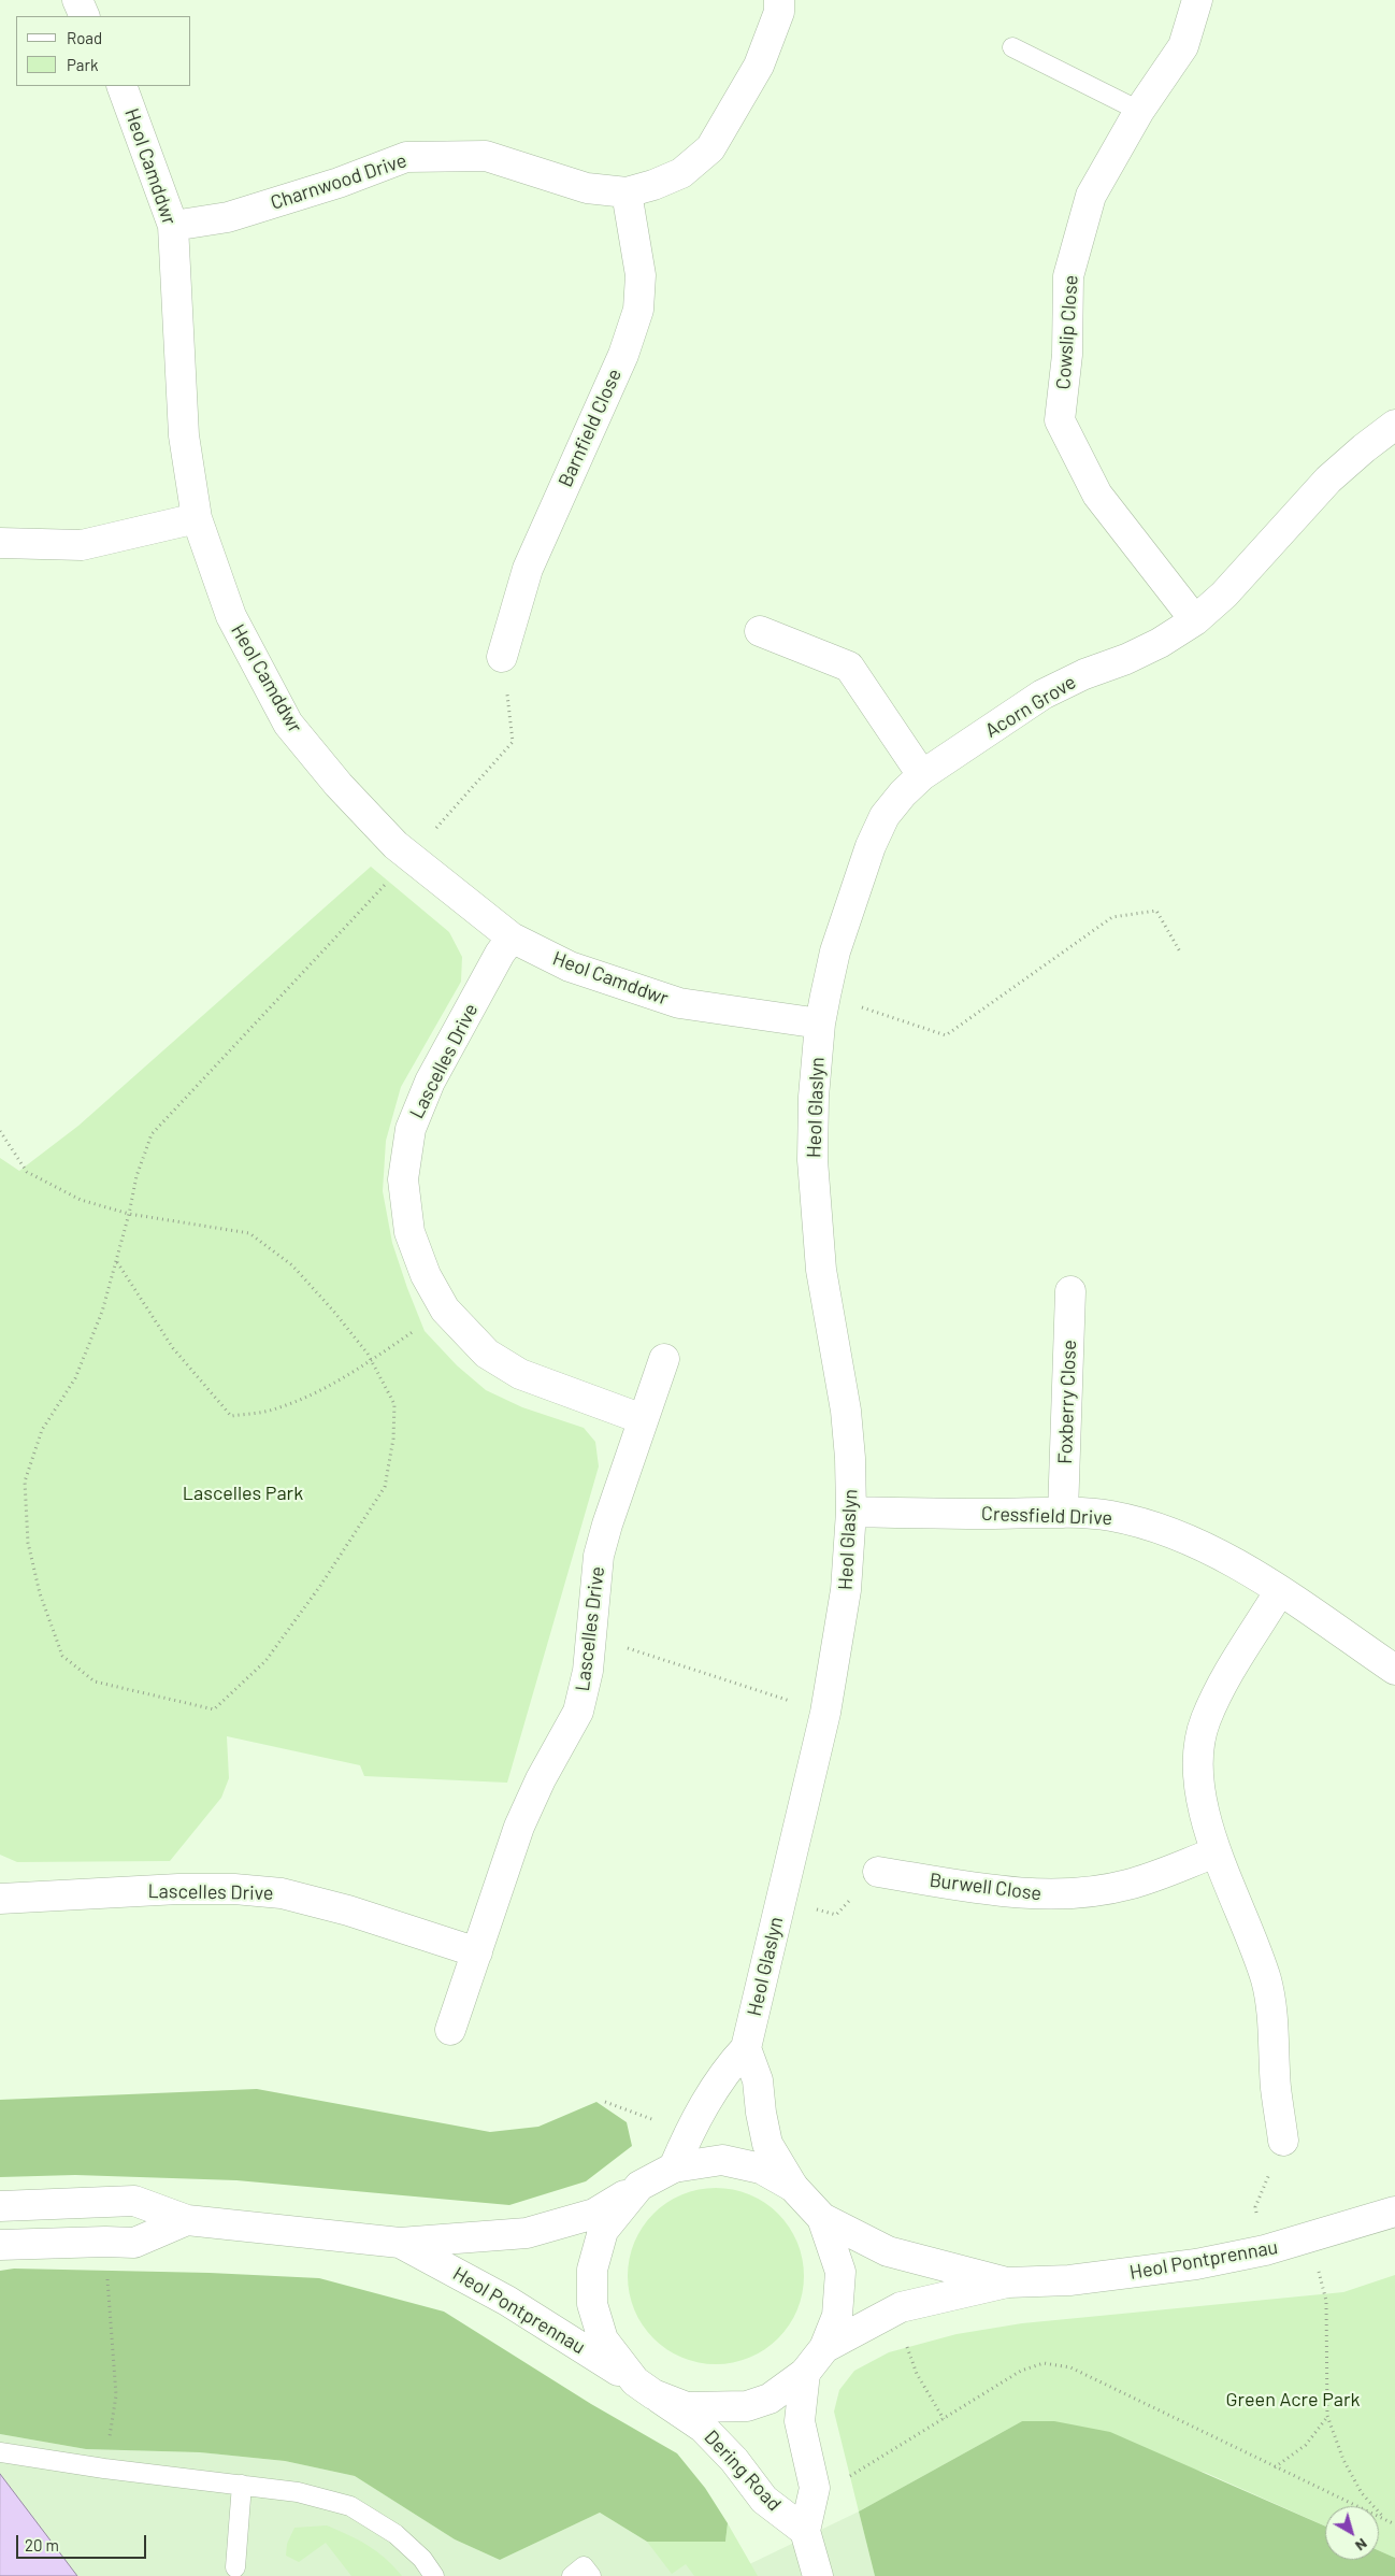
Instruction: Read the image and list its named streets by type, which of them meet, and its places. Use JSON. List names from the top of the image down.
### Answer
{
  "streets": {
    "street": [
      "Heol Camddwr",
      "Charnwood Drive",
      "Cowslip Close",
      "Barnfield Close",
      "Acorn Grove",
      "Lascelles Drive",
      "Heol Glaslyn",
      "Foxberry Close",
      "Cressfield Drive",
      "Burwell Close",
      "Heol Pontprennau",
      "Dering Road"
    ]
  },
  "crossings": [
    ["Heol Camddwr", "Charnwood Drive"],
    ["Heol Camddwr", "Acorn Grove"],
    ["Heol Camddwr", "Lascelles Drive"],
    ["Heol Camddwr", "Heol Glaslyn"],
    ["Charnwood Drive", "Barnfield Close"],
    ["Cowslip Close", "Acorn Grove"],
    ["Acorn Grove", "Heol Glaslyn"],
    ["Heol Glaslyn", "Cressfield Drive"],
    ["Heol Glaslyn", "Heol Pontprennau"],
    ["Foxberry Close", "Cressfield Drive"],
    ["Heol Pontprennau", "Dering Road"]
  ],
  "parks": ["Lascelles Park", "Green Acre Park"],
  "legend": ["Road", "Park"],
  "scale_bar": "20 m",
  "north": "bottom right"
}
